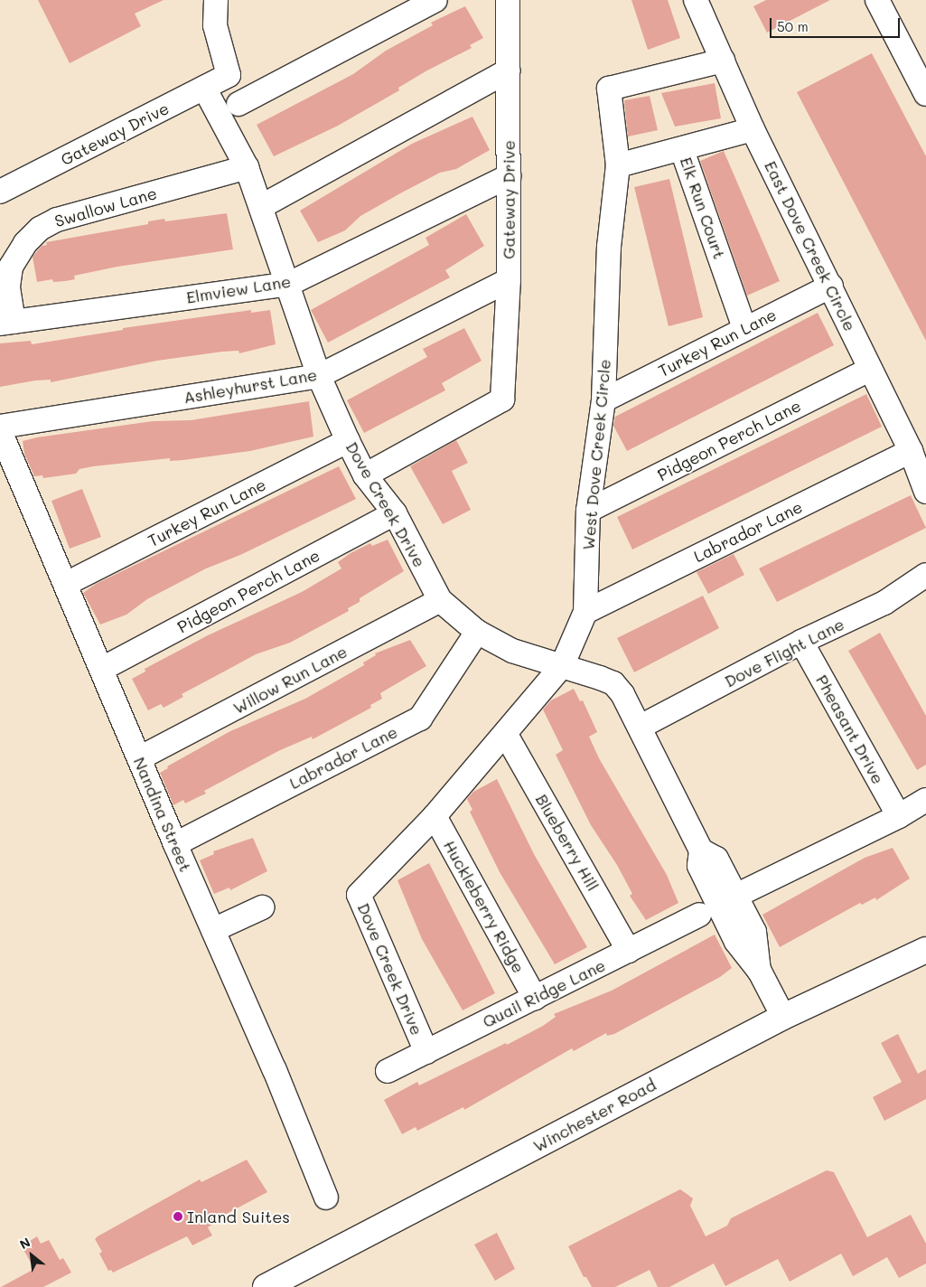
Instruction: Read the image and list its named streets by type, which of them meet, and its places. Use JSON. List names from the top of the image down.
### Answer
{
  "streets": {
    "main road": ["Winchester Road"],
    "street": [
      "Gateway Drive",
      "Swallow Lane",
      "Elk Run Court",
      "East Dove Creek Circle",
      "Elmview Lane",
      "Turkey Run Lane",
      "Ashleyhurst Lane",
      "Pidgeon Perch Lane",
      "West Dove Creek Circle",
      "Dove Creek Drive",
      "Labrador Lane",
      "Dove Flight Lane",
      "Willow Run Lane",
      "Pheasant Drive",
      "Nandina Street",
      "Blueberry Hill",
      "Huckleberry Ridge",
      "Quail Ridge Lane"
    ]
  },
  "crossings": [
    ["Gateway Drive", "Elmview Lane"],
    ["Gateway Drive", "Ashleyhurst Lane"],
    ["Gateway Drive", "Dove Creek Drive"],
    ["Swallow Lane", "Elmview Lane"],
    ["Swallow Lane", "Dove Creek Drive"],
    ["Elk Run Court", "Turkey Run Lane"],
    ["Elk Run Court", "West Dove Creek Circle"],
    ["East Dove Creek Circle", "Turkey Run Lane"],
    ["East Dove Creek Circle", "Pidgeon Perch Lane"],
    ["East Dove Creek Circle", "West Dove Creek Circle"],
    ["East Dove Creek Circle", "Labrador Lane"],
    ["Elmview Lane", "Dove Creek Drive"],
    ["Turkey Run Lane", "West Dove Creek Circle"],
    ["Turkey Run Lane", "Dove Creek Drive"],
    ["Turkey Run Lane", "Nandina Street"],
    ["Ashleyhurst Lane", "Dove Creek Drive"],
    ["Pidgeon Perch Lane", "West Dove Creek Circle"],
    ["Pidgeon Perch Lane", "Dove Creek Drive"],
    ["Pidgeon Perch Lane", "Nandina Street"],
    ["West Dove Creek Circle", "Dove Creek Drive"],
    ["West Dove Creek Circle", "Labrador Lane"],
    ["Dove Creek Drive", "Labrador Lane"],
    ["Dove Creek Drive", "Willow Run Lane"],
    ["Dove Creek Drive", "Blueberry Hill"],
    ["Dove Creek Drive", "Huckleberry Ridge"],
    ["Dove Creek Drive", "Quail Ridge Lane"],
    ["Labrador Lane", "Nandina Street"],
    ["Dove Flight Lane", "Pheasant Drive"],
    ["Willow Run Lane", "Nandina Street"],
    ["Pheasant Drive", "Quail Ridge Lane"],
    ["Blueberry Hill", "Quail Ridge Lane"],
    ["Huckleberry Ridge", "Quail Ridge Lane"]
  ],
  "places": ["Inland Suites"],
  "scale_bar": "50 m",
  "north": "top left"
}
